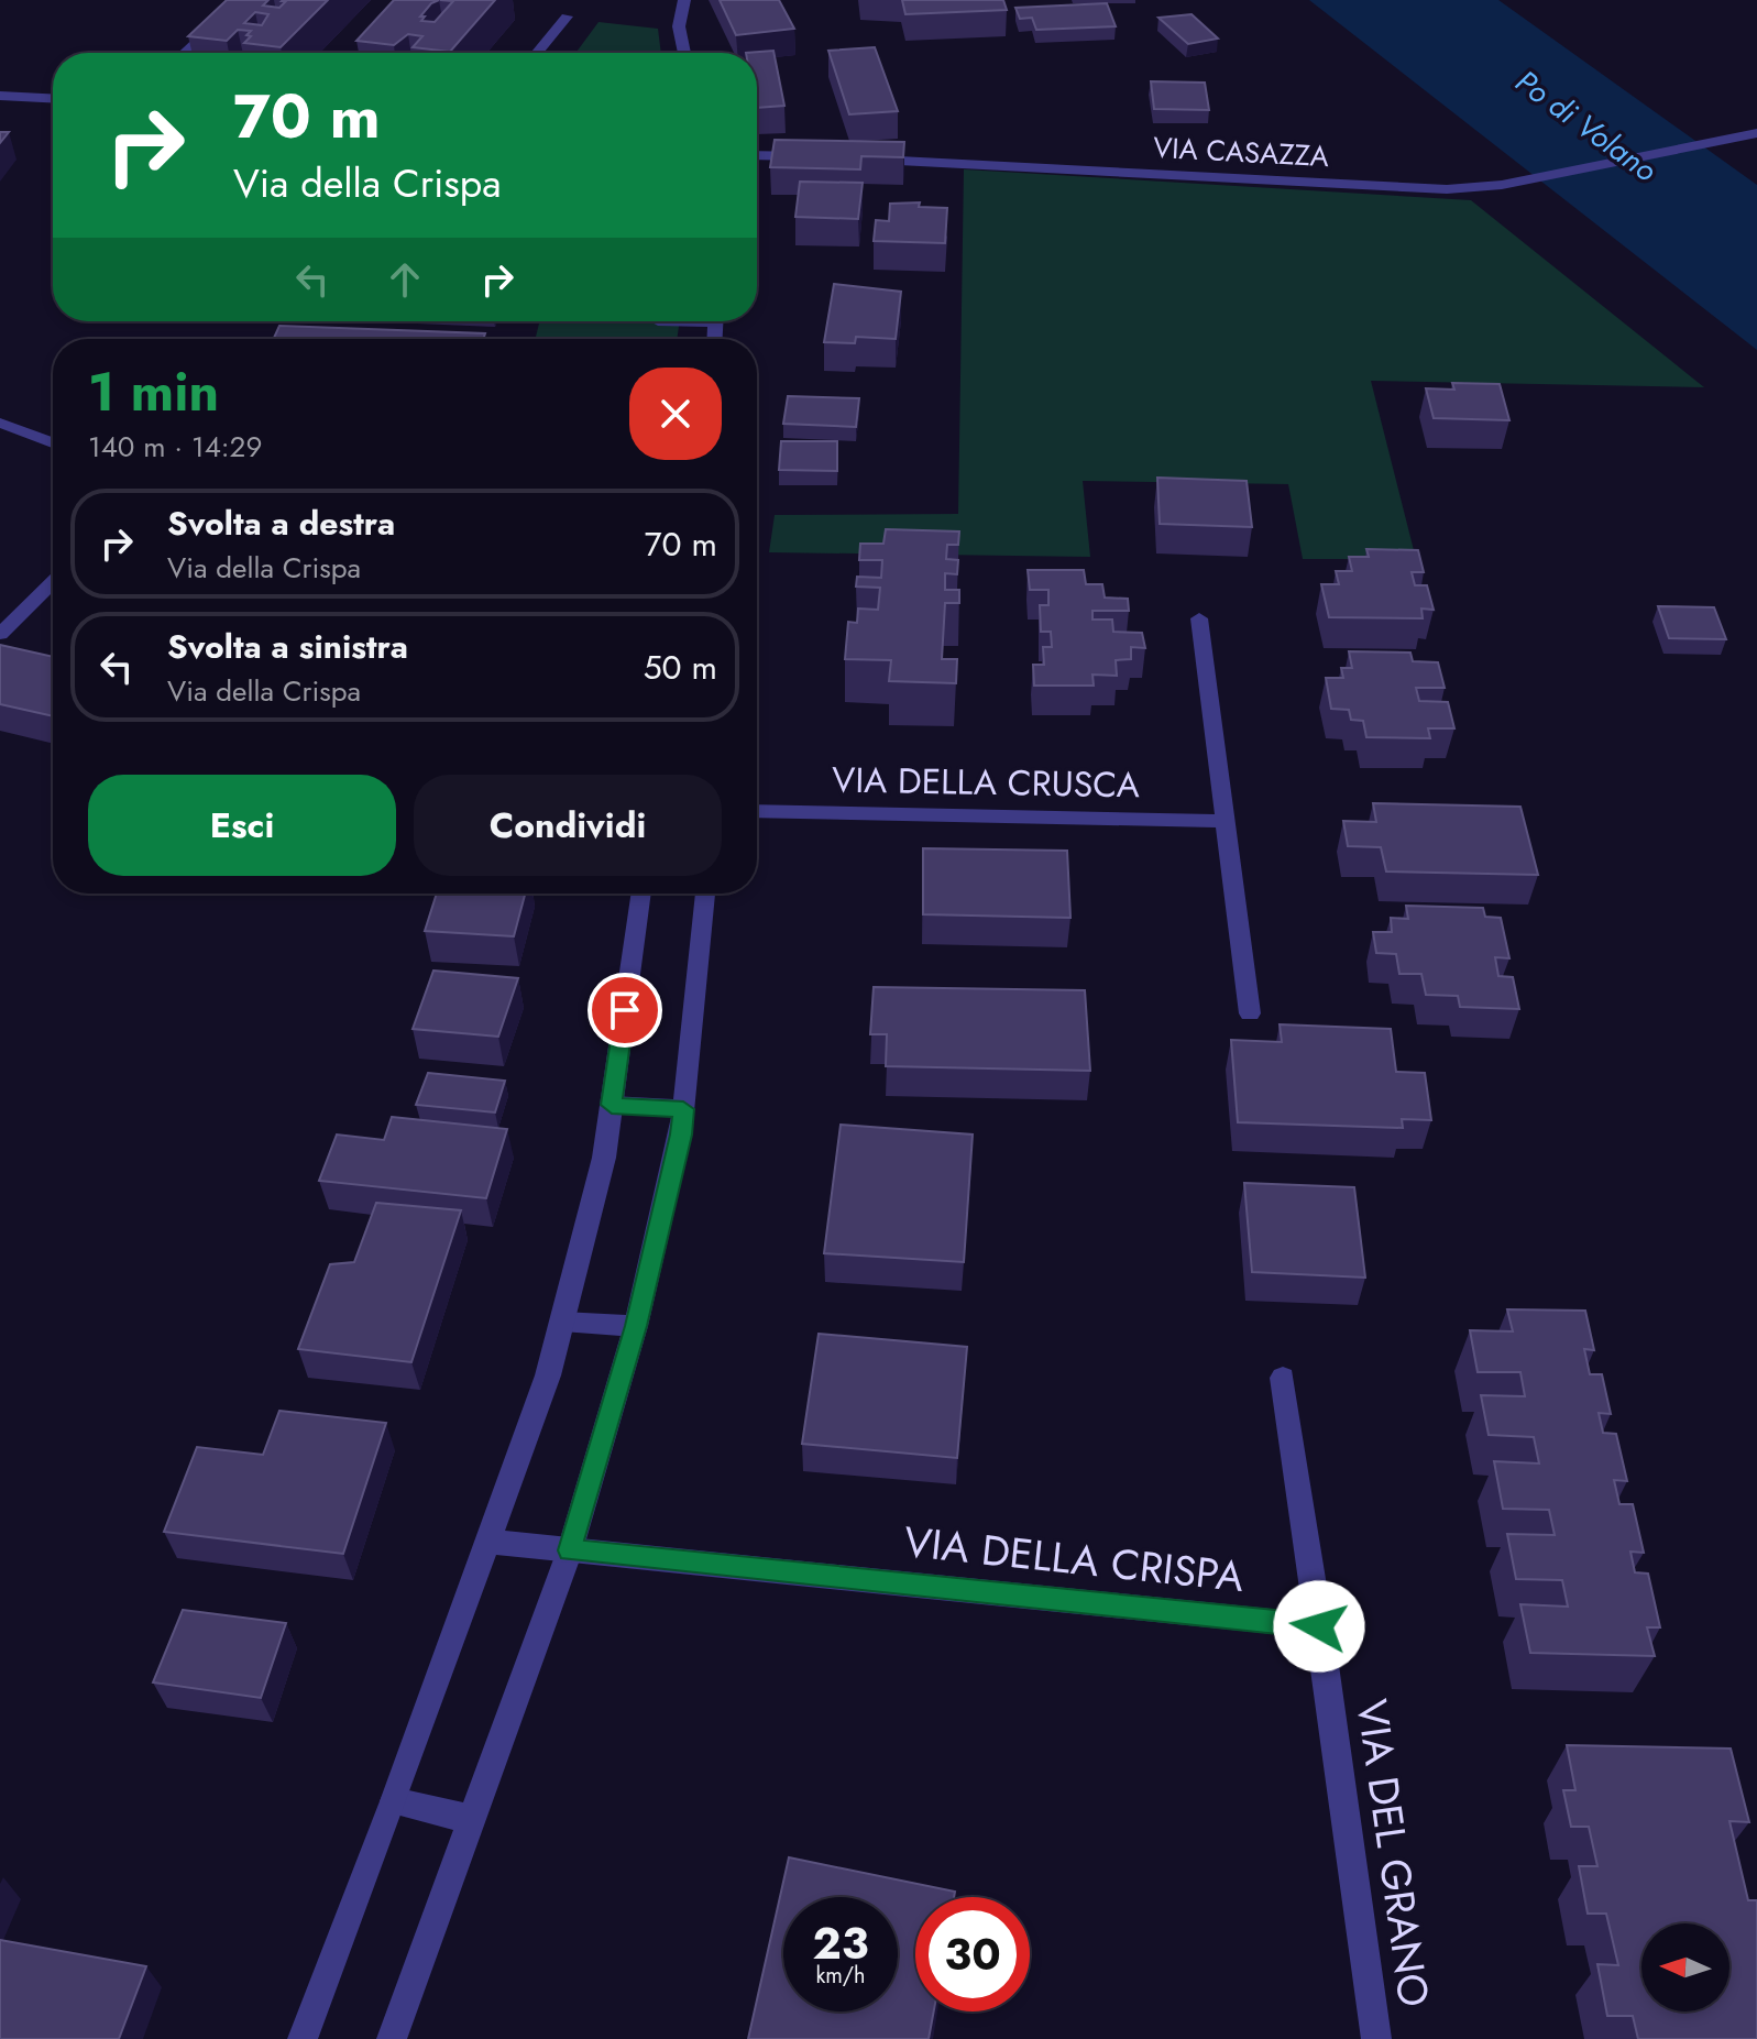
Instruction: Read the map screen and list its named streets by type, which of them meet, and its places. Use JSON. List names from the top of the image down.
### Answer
{
  "streets": {
    "street": [
      "VIA CASAZZA",
      "VIA DELLA CRUSCA",
      "VIA DELLA CRISPA",
      "VIA DEL GRANO"
    ]
  },
  "crossings": [
    ["VIA DELLA CRISPA", "VIA DEL GRANO"]
  ],
  "water": ["Po di Volano"],
  "north": "left",
  "page": {
    "turn": ["70 m", "Via della Crispa"],
    "heading": ["1 min", "140 m · 14:29"],
    "list": [
      {
        "name": "Svolta a destra",
        "note": "Via della Crispa",
        "value": "70 m"
      },
      {
        "name": "Svolta a sinistra",
        "note": "Via della Crispa",
        "value": "50 m"
      }
    ],
    "buttons": ["Esci", "Condividi"],
    "speed": "23 km/h",
    "limit": "30"
  }
}
